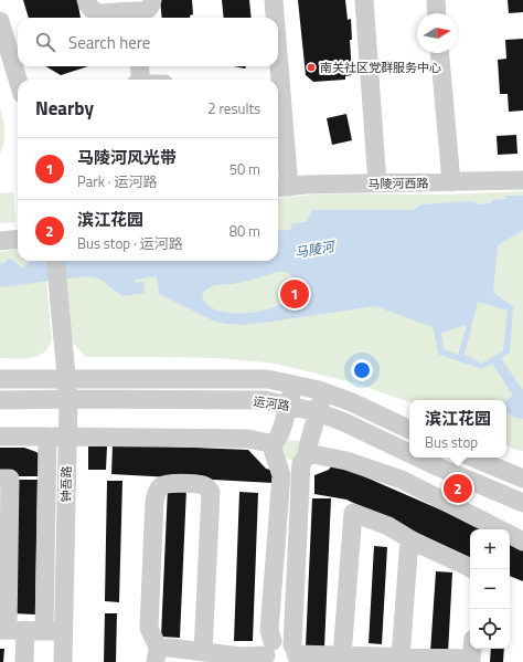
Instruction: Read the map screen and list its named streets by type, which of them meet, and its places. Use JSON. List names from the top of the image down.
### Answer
{
  "streets": {
    "street": ["马陵河西路", "运河路", "钟吾路"]
  },
  "crossings": [
    ["运河路", "钟吾路"]
  ],
  "water": ["马陵河"],
  "places": ["南关社区党群服务中心"],
  "north": "right",
  "page": {
    "search": "Search here",
    "heading": ["Nearby", "2 results"],
    "list": [
      {
        "mark": "1",
        "name": "马陵河风光带",
        "note": "Park · 运河路",
        "value": "50 m"
      },
      {
        "mark": "2",
        "name": "滨江花园",
        "note": "Bus stop · 运河路",
        "value": "80 m"
      }
    ],
    "pins": ["1", "2"],
    "popup": ["滨江花园", "Bus stop"],
    "map_buttons": ["+", "−"]
  }
}
